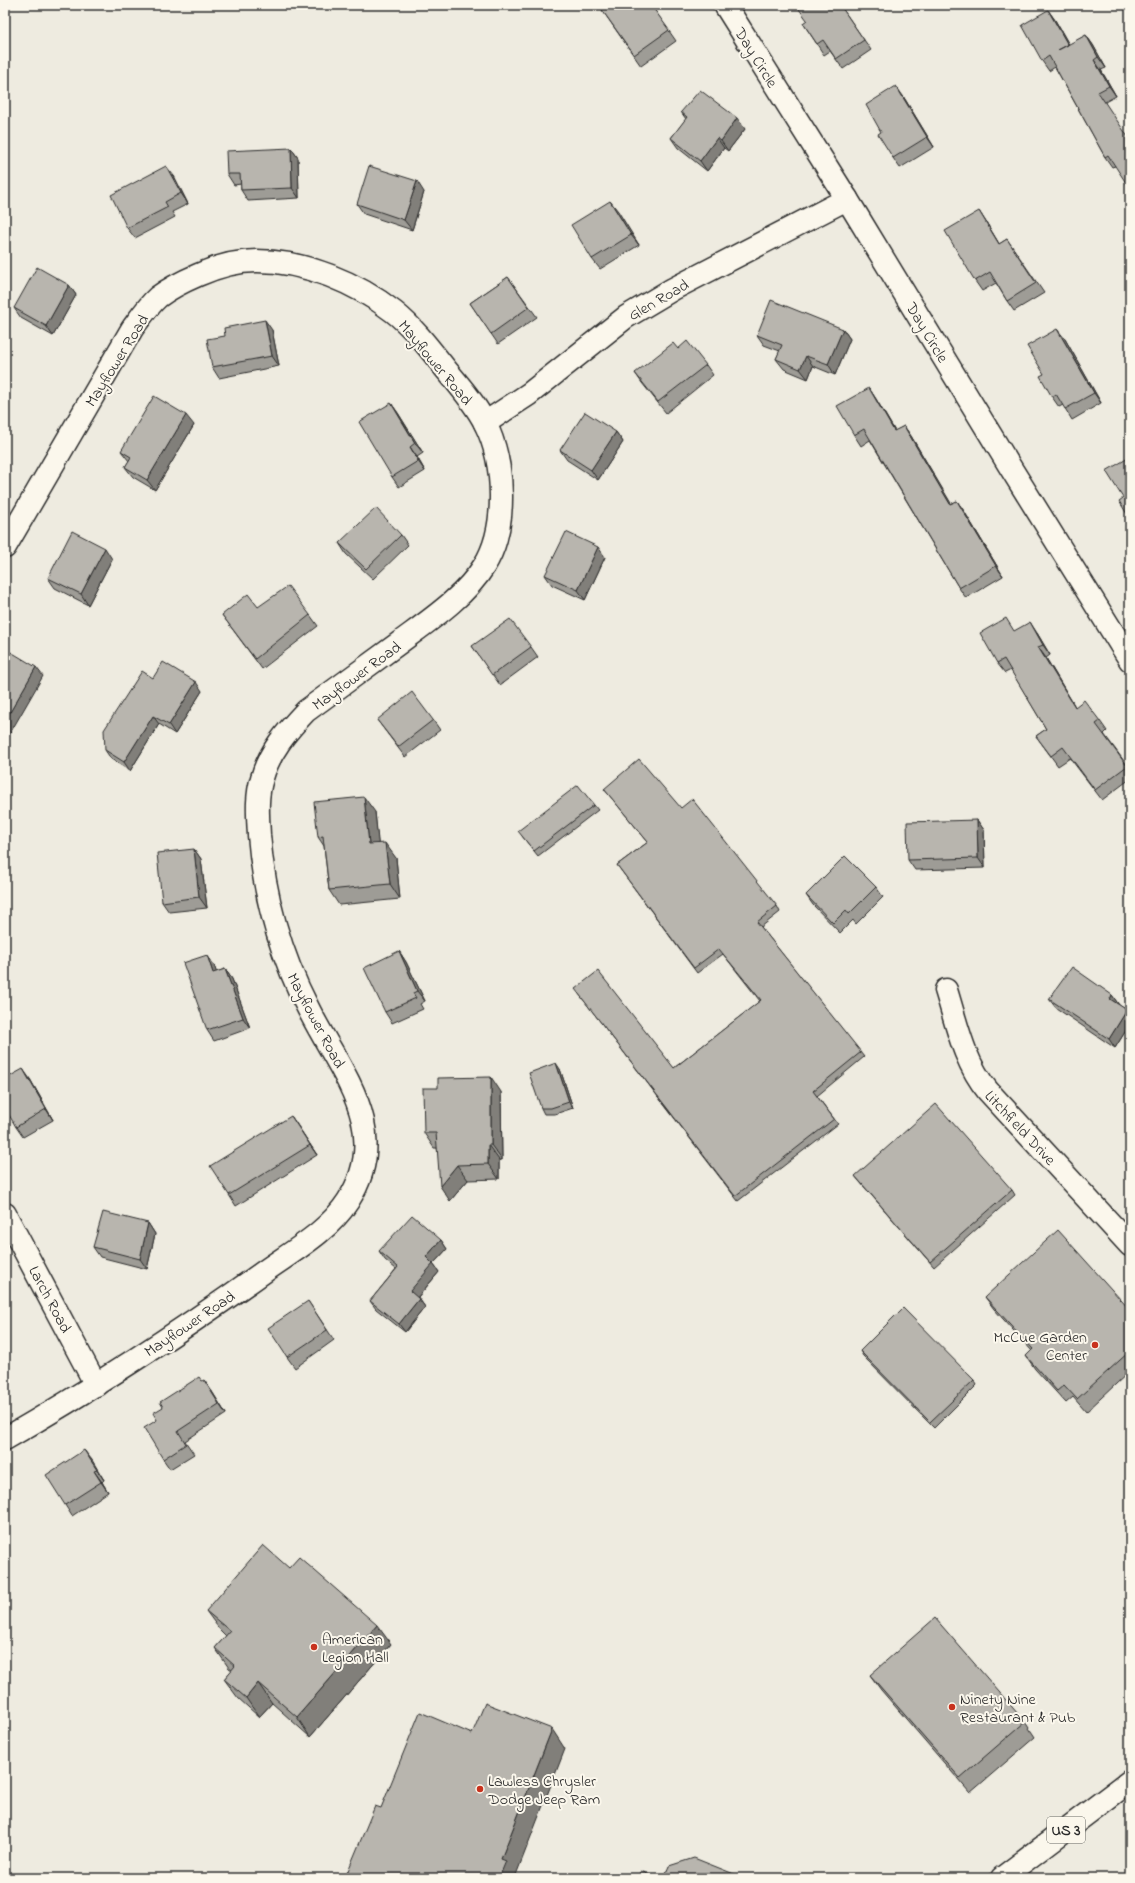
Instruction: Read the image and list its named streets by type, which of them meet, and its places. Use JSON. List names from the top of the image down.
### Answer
{
  "streets": {
    "main road": [
      "Day Circle",
      "Glen Road",
      "Mayflower Road",
      "Litchfield Drive",
      "Larch Road",
      "US 3"
    ]
  },
  "crossings": [
    ["Day Circle", "Glen Road"],
    ["Glen Road", "Mayflower Road"],
    ["Mayflower Road", "Larch Road"]
  ],
  "places": [
    "McCue Garden Center",
    "American Legion Hall",
    "Ninety Nine Restaurant & Pub",
    "Lawless Chrysler Dodge Jeep Ram"
  ]
}
